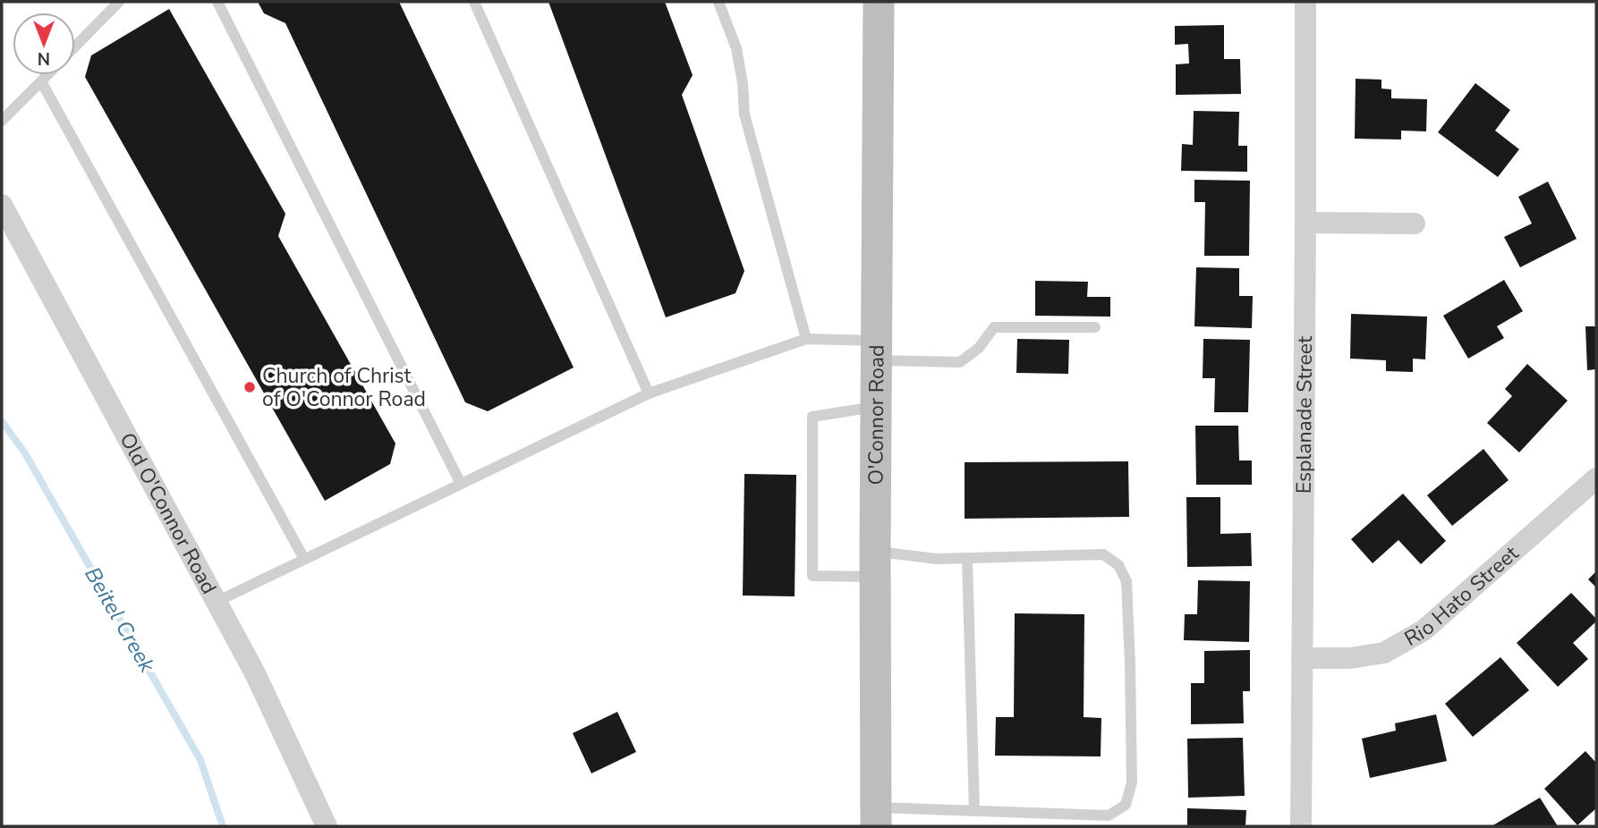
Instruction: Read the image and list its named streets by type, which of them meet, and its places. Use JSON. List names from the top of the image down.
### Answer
{
  "streets": {
    "main road": ["O'Connor Road"],
    "street": ["Esplanade Street", "Old O'Connor Road", "Rio Hato Street"]
  },
  "crossings": [
    ["Esplanade Street", "Rio Hato Street"]
  ],
  "water": ["Beitel Creek"],
  "places": ["Church of Christ of O'Connor Road"],
  "north": "bottom"
}
